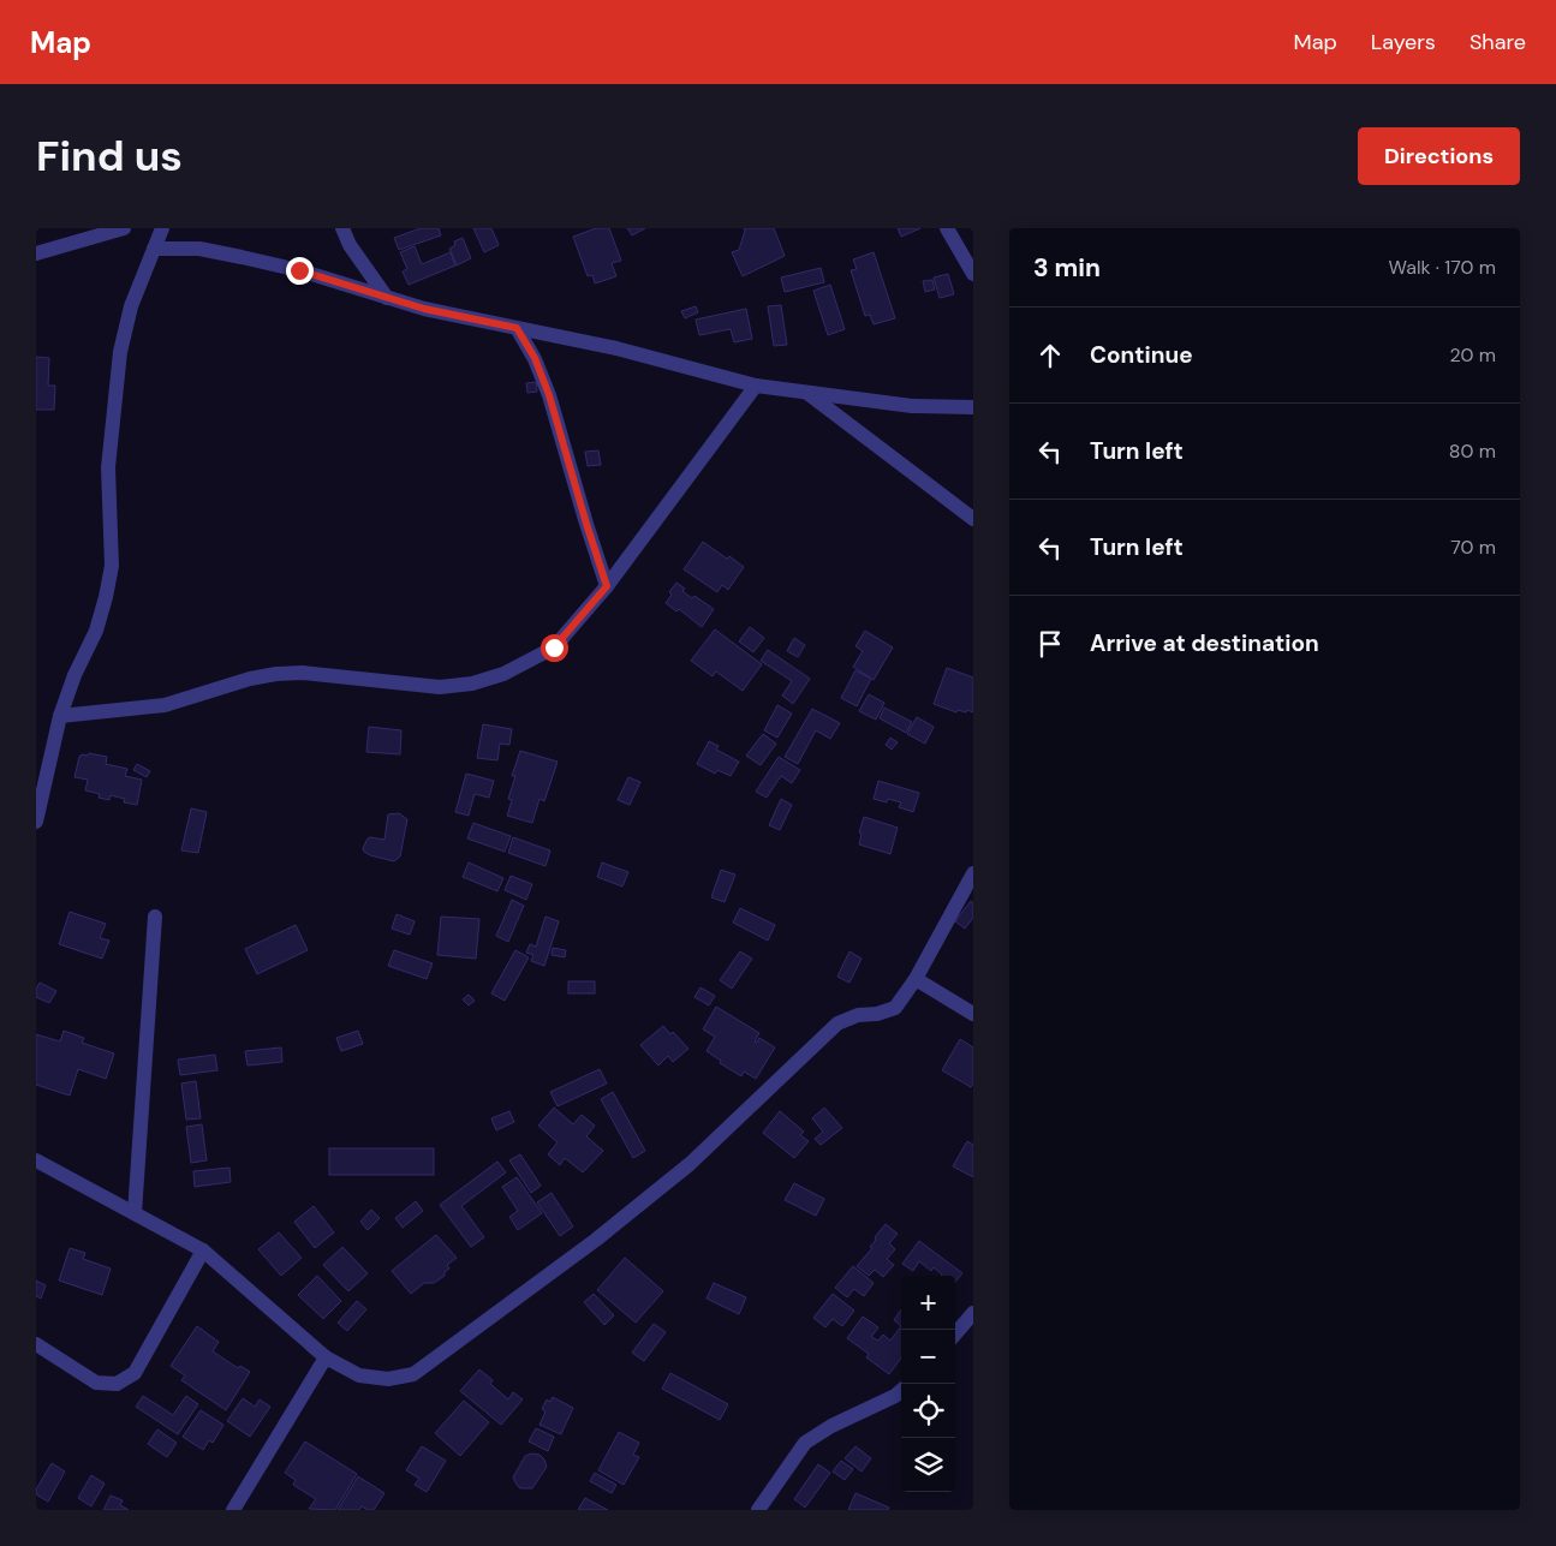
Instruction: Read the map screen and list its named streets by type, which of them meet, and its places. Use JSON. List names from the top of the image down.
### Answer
{
  "page": {
    "header": "Map",
    "nav": ["Map", "Layers", "Share"],
    "buttons": "Directions",
    "title": "Find us",
    "heading": ["3 min", "Walk · 170 m"],
    "list": [
      ["Continue", "20 m"],
      ["Turn left", "80 m"],
      ["Turn left", "70 m"],
      "Arrive at destination"
    ],
    "map_buttons": ["+", "−"]
  }
}
